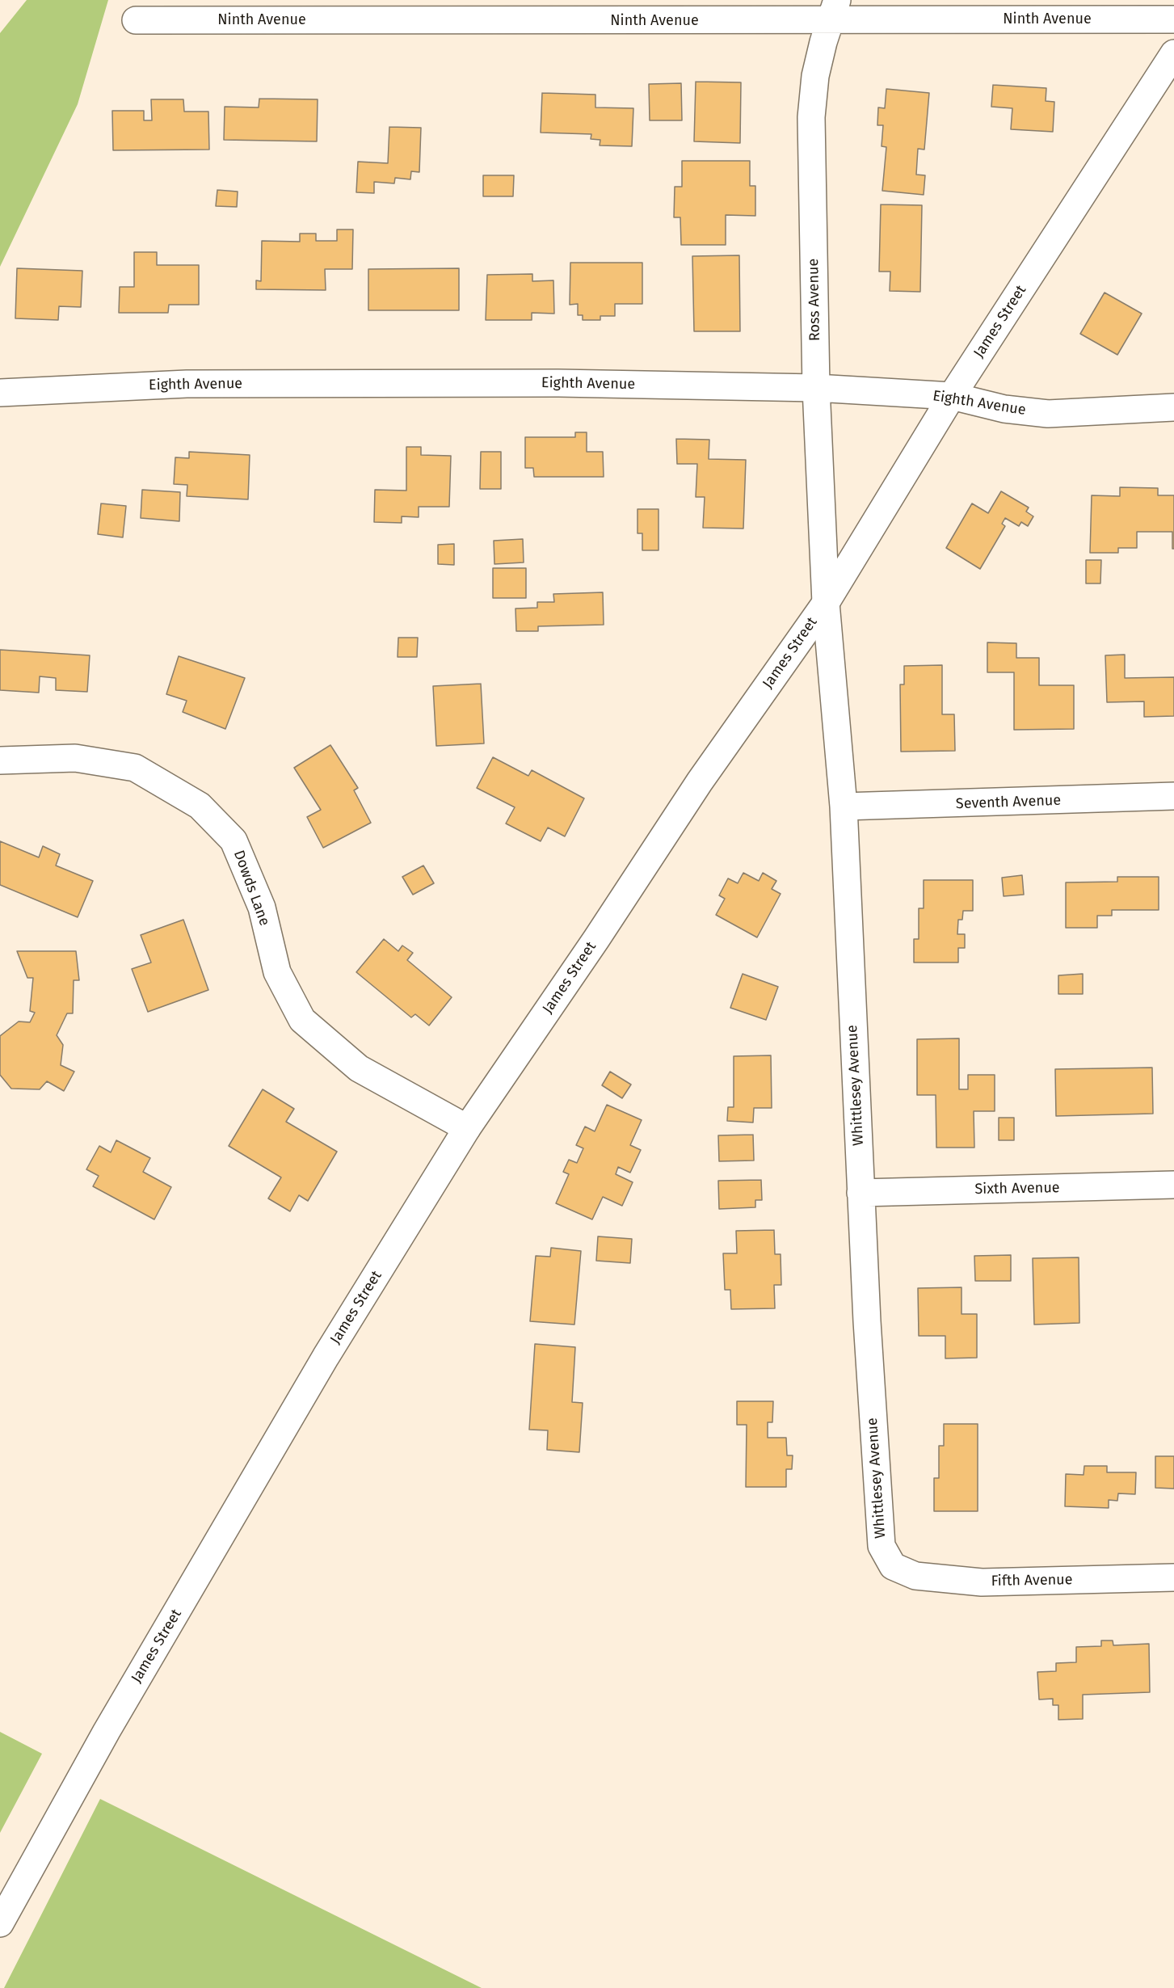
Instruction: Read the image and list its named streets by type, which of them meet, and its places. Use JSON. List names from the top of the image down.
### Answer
{
  "streets": {
    "street": [
      "Ninth Avenue",
      "Ross Avenue",
      "James Street",
      "Eighth Avenue",
      "Seventh Avenue",
      "Dowds Lane",
      "Whittlesey Avenue",
      "Sixth Avenue",
      "Fifth Avenue"
    ]
  },
  "crossings": [
    ["Ninth Avenue", "Ross Avenue"],
    ["Ross Avenue", "James Street"],
    ["Ross Avenue", "Eighth Avenue"],
    ["Ross Avenue", "Whittlesey Avenue"],
    ["James Street", "Eighth Avenue"],
    ["James Street", "Dowds Lane"],
    ["James Street", "Whittlesey Avenue"],
    ["Seventh Avenue", "Whittlesey Avenue"],
    ["Whittlesey Avenue", "Sixth Avenue"],
    ["Whittlesey Avenue", "Fifth Avenue"]
  ]
}
